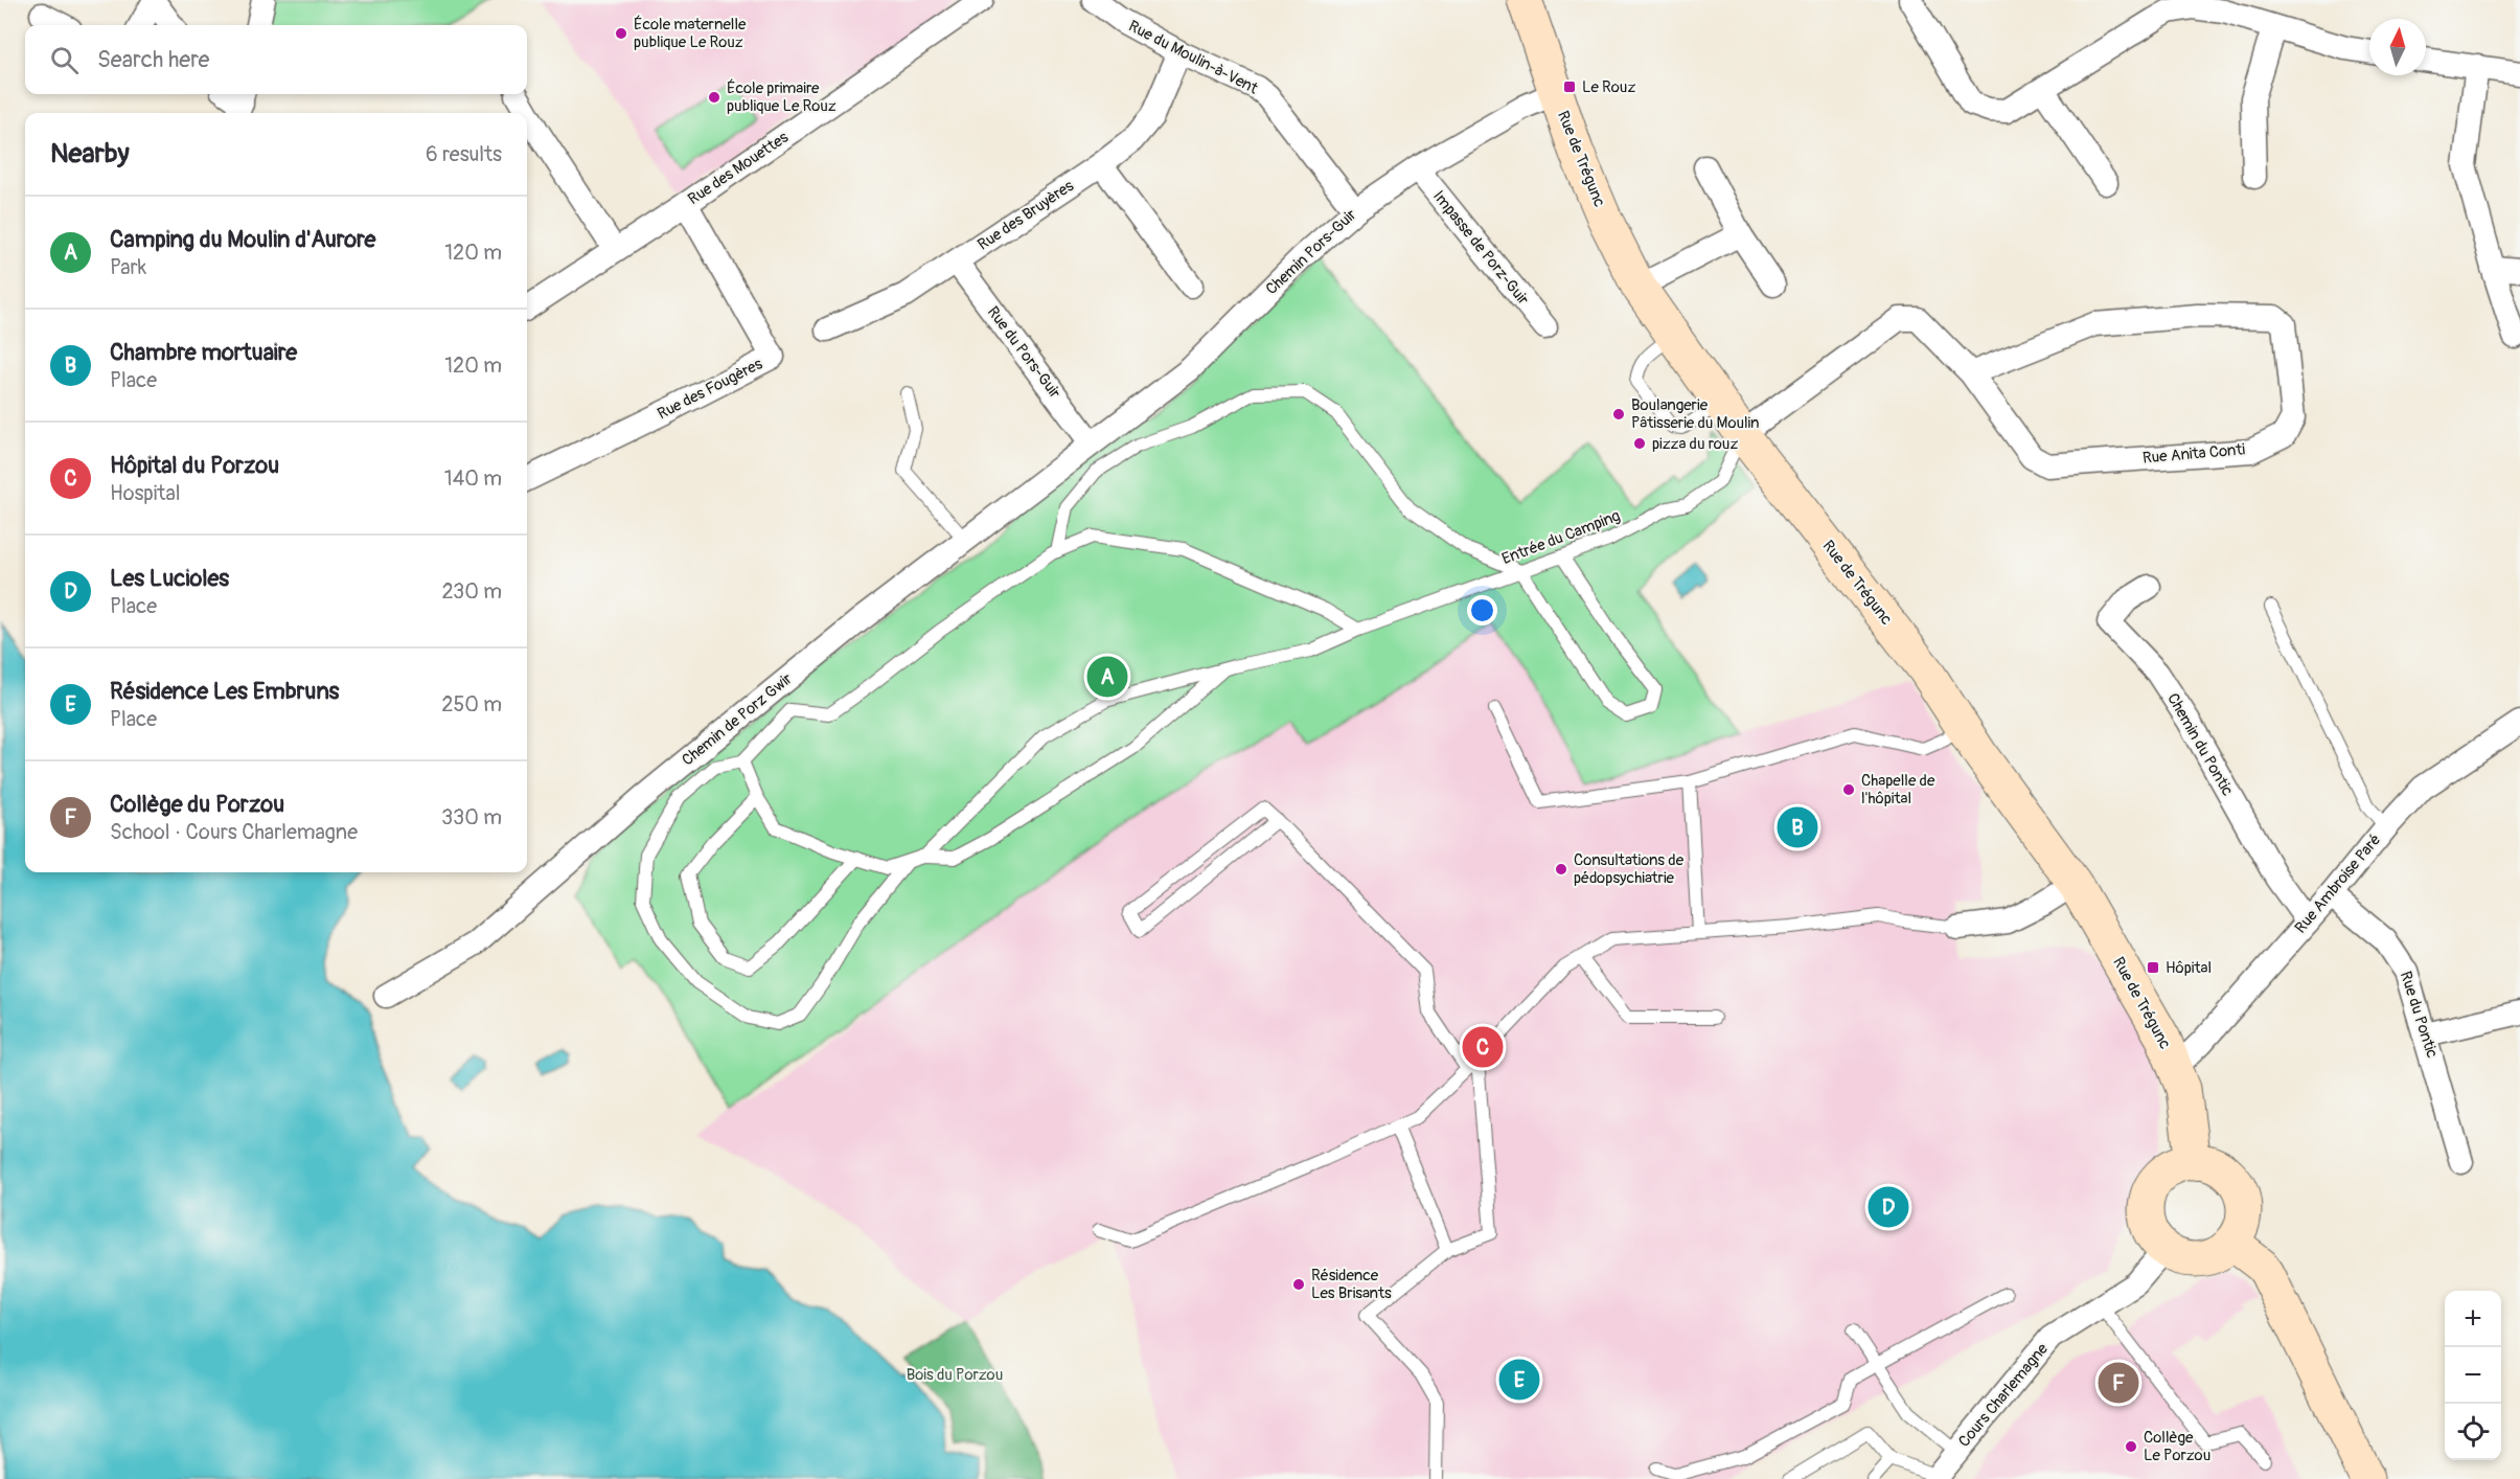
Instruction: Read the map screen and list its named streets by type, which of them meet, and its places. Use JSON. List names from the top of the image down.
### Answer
{
  "streets": {
    "main road": ["Rue de Trégunc"],
    "street": [
      "Rue du Moulin-à-Vent",
      "Rue des Mouettes",
      "Rue des Bruyères",
      "Impasse de Porz-Guir",
      "Chemin Pors-Guir",
      "Rue du Pors-Guir",
      "Rue des Fougères",
      "Rue Anita Conti",
      "Chemin de Porz Gwir",
      "Chemin du Pontic",
      "Rue Ambroise Paré",
      "Rue du Pontic",
      "Cours Charlemagne"
    ],
    "lane": ["Entrée du Camping"]
  },
  "crossings": [
    ["Rue du Moulin-à-Vent", "Rue des Bruyères"],
    ["Rue du Moulin-à-Vent", "Chemin Pors-Guir"],
    ["Rue de Trégunc", "Chemin Pors-Guir"],
    ["Rue de Trégunc", "Rue Anita Conti"],
    ["Rue de Trégunc", "Entrée du Camping"],
    ["Rue de Trégunc", "Rue Ambroise Paré"],
    ["Rue de Trégunc", "Cours Charlemagne"],
    ["Rue des Mouettes", "Rue des Fougères"],
    ["Rue des Bruyères", "Rue du Pors-Guir"],
    ["Impasse de Porz-Guir", "Chemin Pors-Guir"],
    ["Chemin Pors-Guir", "Rue du Pors-Guir"],
    ["Chemin Pors-Guir", "Chemin de Porz Gwir"],
    ["Rue du Pors-Guir", "Chemin de Porz Gwir"],
    ["Rue Anita Conti", "Entrée du Camping"],
    ["Chemin du Pontic", "Rue Ambroise Paré"],
    ["Rue Ambroise Paré", "Rue du Pontic"]
  ],
  "parks": ["Bois du Porzou"],
  "places": {
    "other": [
      "École maternelle publique Le Rouz",
      "École primaire publique Le Rouz",
      "Boulangerie Pâtisserie du Moulin",
      "pizza du rouz",
      "Chapelle de l'hôpital",
      "Consultations de pédopsychiatrie",
      "Résidence Les Brisants",
      "Collège Le Porzou"
    ],
    "transit": ["Le Rouz", "Hôpital"]
  },
  "north": "top",
  "page": {
    "search": "Search here",
    "heading": ["Nearby", "6 results"],
    "list": [
      {
        "mark": "A",
        "name": "Camping du Moulin d'Aurore",
        "note": "Park",
        "value": "120 m"
      },
      {
        "mark": "B",
        "name": "Chambre mortuaire",
        "note": "Place",
        "value": "120 m"
      },
      {
        "mark": "C",
        "name": "Hôpital du Porzou",
        "note": "Hospital",
        "value": "140 m"
      },
      {
        "mark": "D",
        "name": "Les Lucioles",
        "note": "Place",
        "value": "230 m"
      },
      {
        "mark": "E",
        "name": "Résidence Les Embruns",
        "note": "Place",
        "value": "250 m"
      },
      {
        "mark": "F",
        "name": "Collège du Porzou",
        "note": "School · Cours Charlemagne",
        "value": "330 m"
      }
    ],
    "pins": [
      "A",
      "B",
      "C",
      "D",
      "E",
      "F"
    ],
    "map_buttons": ["+", "−"]
  }
}
